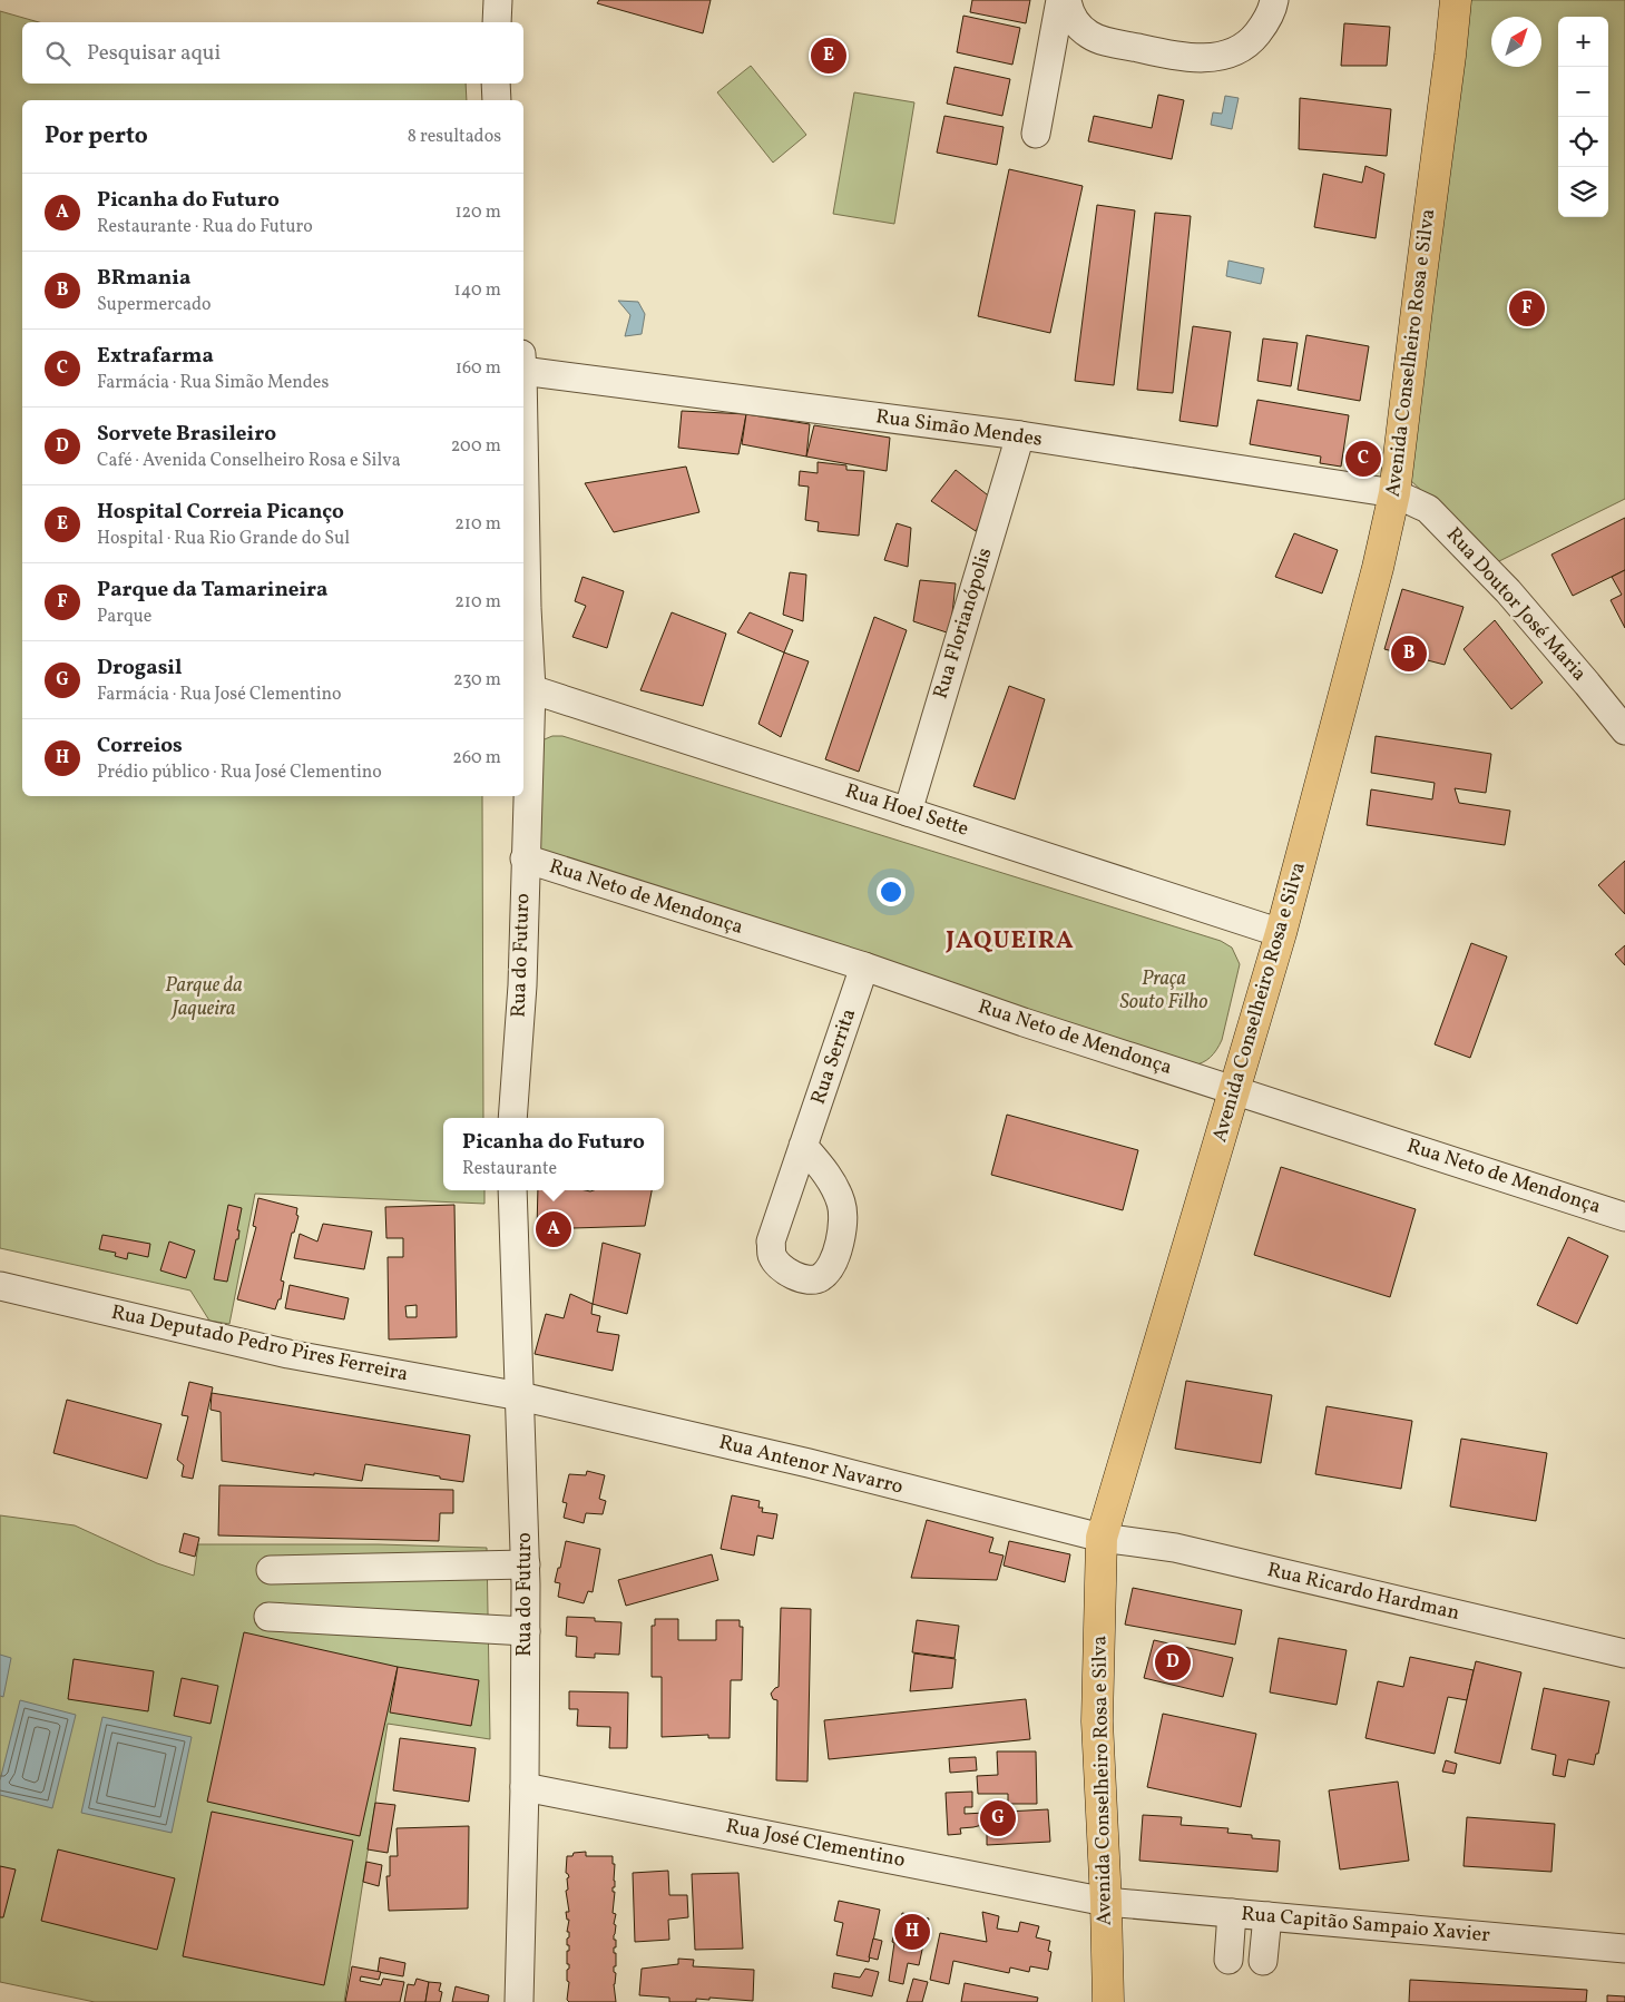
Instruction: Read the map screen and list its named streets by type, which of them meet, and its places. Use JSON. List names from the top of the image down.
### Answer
{
  "streets": {
    "main road": ["Avenida Conselheiro Rosa e Silva"],
    "street": [
      "Rua Simão Mendes",
      "Rua Doutor José Maria",
      "Rua Florianópolis",
      "Rua Hoel Sette",
      "Rua Neto de Mendonça",
      "Rua do Futuro",
      "Rua Serrita",
      "Rua Deputado Pedro Pires Ferreira",
      "Rua Antenor Navarro",
      "Rua Ricardo Hardman",
      "Rua José Clementino",
      "Rua Capitão Sampaio Xavier"
    ]
  },
  "crossings": [
    ["Avenida Conselheiro Rosa e Silva", "Rua Simão Mendes"],
    ["Avenida Conselheiro Rosa e Silva", "Rua Doutor José Maria"],
    ["Avenida Conselheiro Rosa e Silva", "Rua Hoel Sette"],
    ["Avenida Conselheiro Rosa e Silva", "Rua Neto de Mendonça"],
    ["Avenida Conselheiro Rosa e Silva", "Rua Antenor Navarro"],
    ["Avenida Conselheiro Rosa e Silva", "Rua Ricardo Hardman"],
    ["Avenida Conselheiro Rosa e Silva", "Rua José Clementino"],
    ["Avenida Conselheiro Rosa e Silva", "Rua Capitão Sampaio Xavier"],
    ["Rua Simão Mendes", "Rua Doutor José Maria"],
    ["Rua Simão Mendes", "Rua Florianópolis"],
    ["Rua Florianópolis", "Rua Hoel Sette"],
    ["Rua Hoel Sette", "Rua do Futuro"],
    ["Rua Neto de Mendonça", "Rua do Futuro"],
    ["Rua Neto de Mendonça", "Rua Serrita"],
    ["Rua do Futuro", "Rua Deputado Pedro Pires Ferreira"],
    ["Rua do Futuro", "Rua Antenor Navarro"],
    ["Rua do Futuro", "Rua José Clementino"],
    ["Rua Deputado Pedro Pires Ferreira", "Rua Antenor Navarro"],
    ["Rua Antenor Navarro", "Rua Ricardo Hardman"],
    ["Rua José Clementino", "Rua Capitão Sampaio Xavier"]
  ],
  "districts": ["JAQUEIRA"],
  "parks": ["Praça Souto Filho", "Parque da Jaqueira"],
  "north": "top right",
  "page": {
    "map_buttons": ["+", "−"],
    "search": "Pesquisar aqui",
    "pins": [
      "E",
      "F",
      "C",
      "B",
      "A",
      "D",
      "G",
      "H"
    ],
    "heading": ["Por perto", "8 resultados"],
    "list": [
      {
        "mark": "A",
        "name": "Picanha do Futuro",
        "note": "Restaurante · Rua do Futuro",
        "value": "120 m"
      },
      {
        "mark": "B",
        "name": "BRmania",
        "note": "Supermercado",
        "value": "140 m"
      },
      {
        "mark": "C",
        "name": "Extrafarma",
        "note": "Farmácia · Rua Simão Mendes",
        "value": "160 m"
      },
      {
        "mark": "D",
        "name": "Sorvete Brasileiro",
        "note": "Café · Avenida Conselheiro Rosa e Silva",
        "value": "200 m"
      },
      {
        "mark": "E",
        "name": "Hospital Correia Picanço",
        "note": "Hospital · Rua Rio Grande do Sul",
        "value": "210 m"
      },
      {
        "mark": "F",
        "name": "Parque da Tamarineira",
        "note": "Parque",
        "value": "210 m"
      },
      {
        "mark": "G",
        "name": "Drogasil",
        "note": "Farmácia · Rua José Clementino",
        "value": "230 m"
      },
      {
        "mark": "H",
        "name": "Correios",
        "note": "Prédio público · Rua José Clementino",
        "value": "260 m"
      }
    ],
    "popup": ["Picanha do Futuro", "Restaurante"]
  }
}
